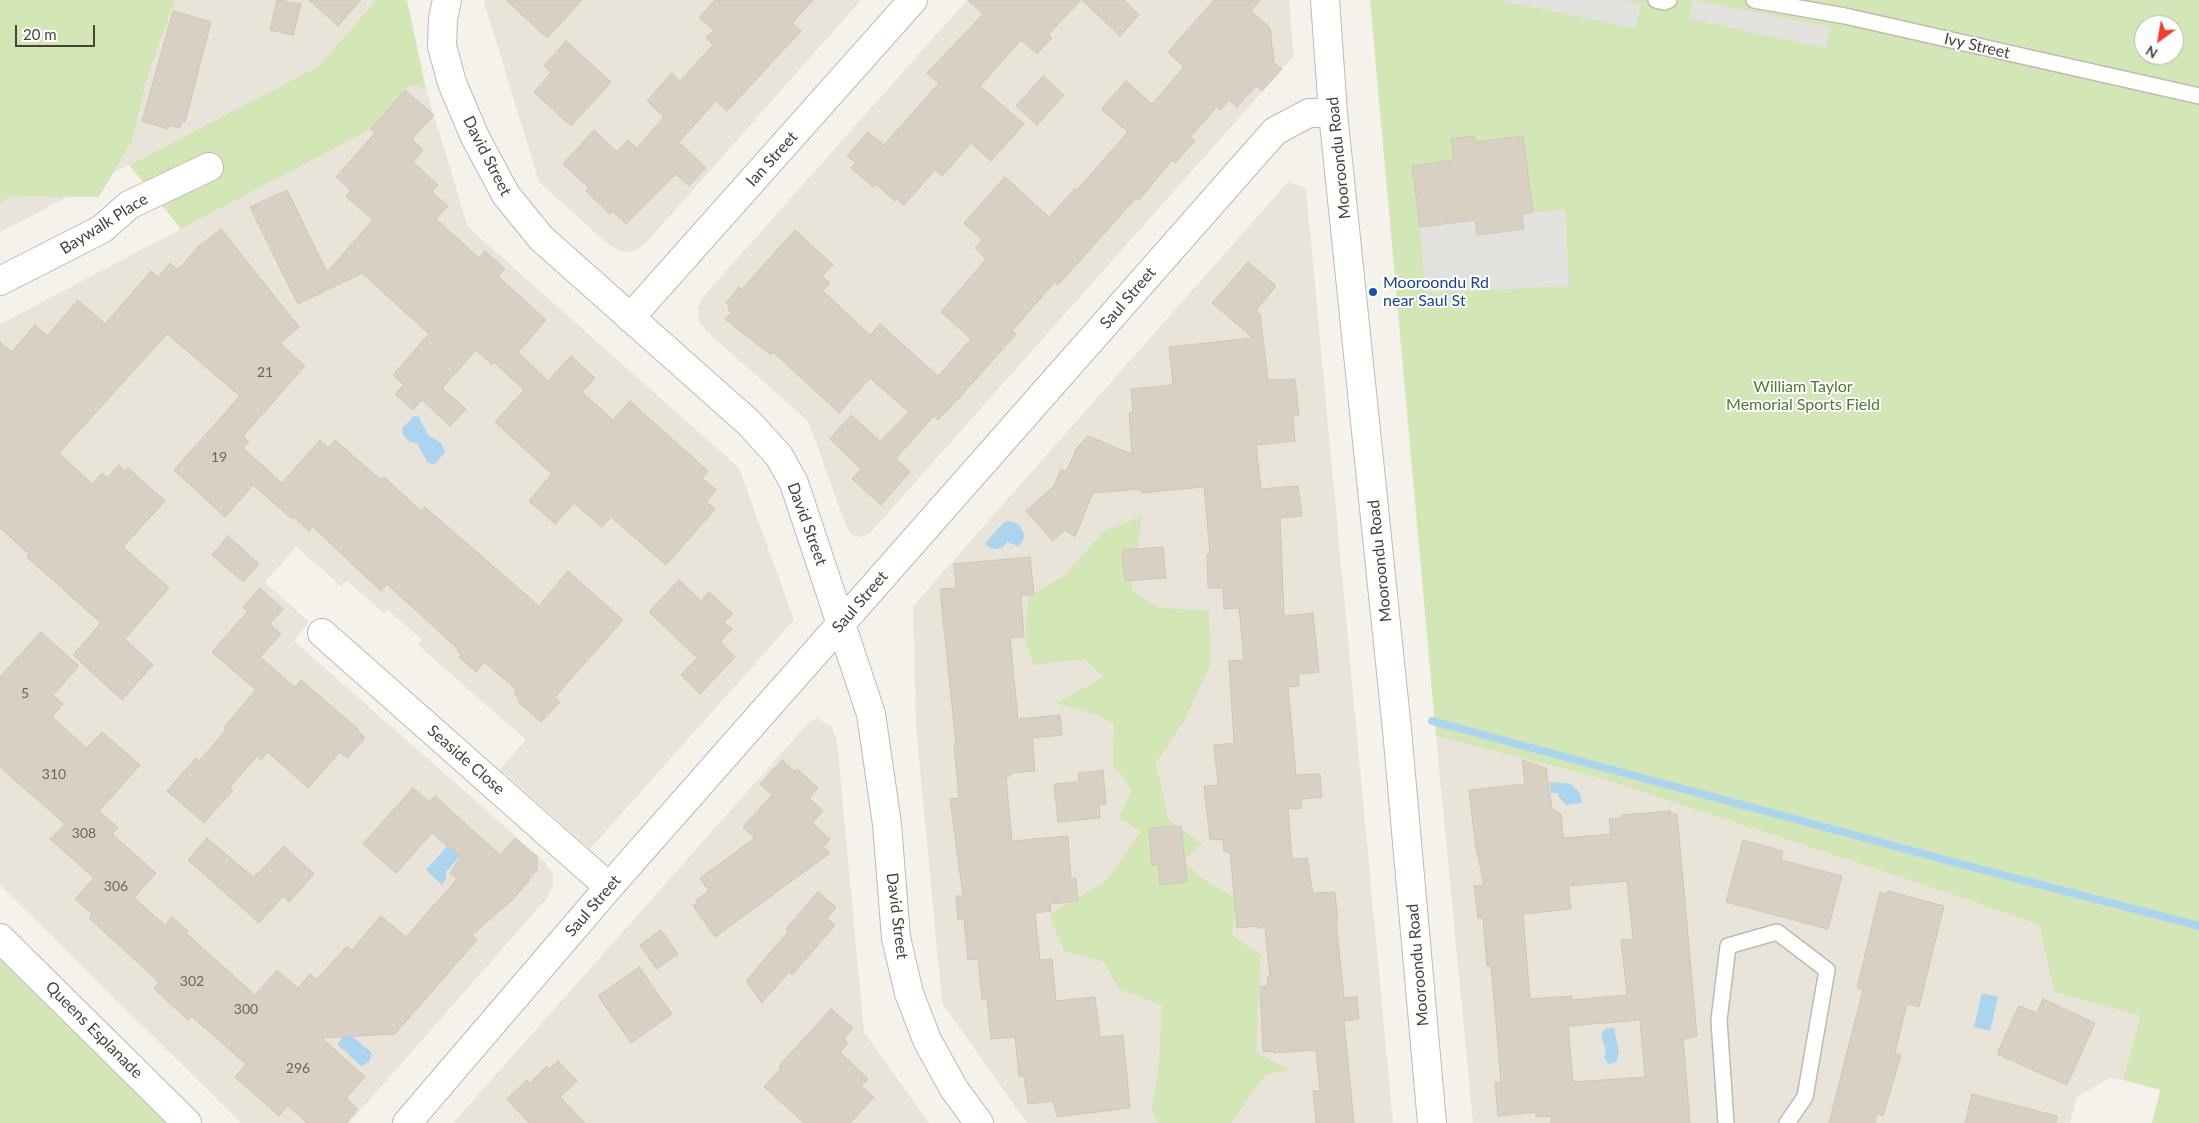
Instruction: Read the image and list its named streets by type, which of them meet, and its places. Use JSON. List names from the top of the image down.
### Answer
{
  "streets": {
    "street": [
      "David Street",
      "Mooroondu Road",
      "Ian Street",
      "Baywalk Place",
      "Saul Street",
      "Seaside Close",
      "Queens Esplanade"
    ],
    "lane": ["Ivy Street"]
  },
  "crossings": [
    ["David Street", "Ian Street"],
    ["David Street", "Saul Street"],
    ["Mooroondu Road", "Saul Street"],
    ["Saul Street", "Seaside Close"]
  ],
  "parks": ["William Taylor Memorial Sports Field"],
  "places": ["Mooroondu Rd near Saul St"],
  "house_numbers": [
    "21",
    "19",
    "5",
    "310",
    "308",
    "306",
    "302",
    "300",
    "296"
  ],
  "scale_bar": "20 m",
  "north": "bottom left"
}
